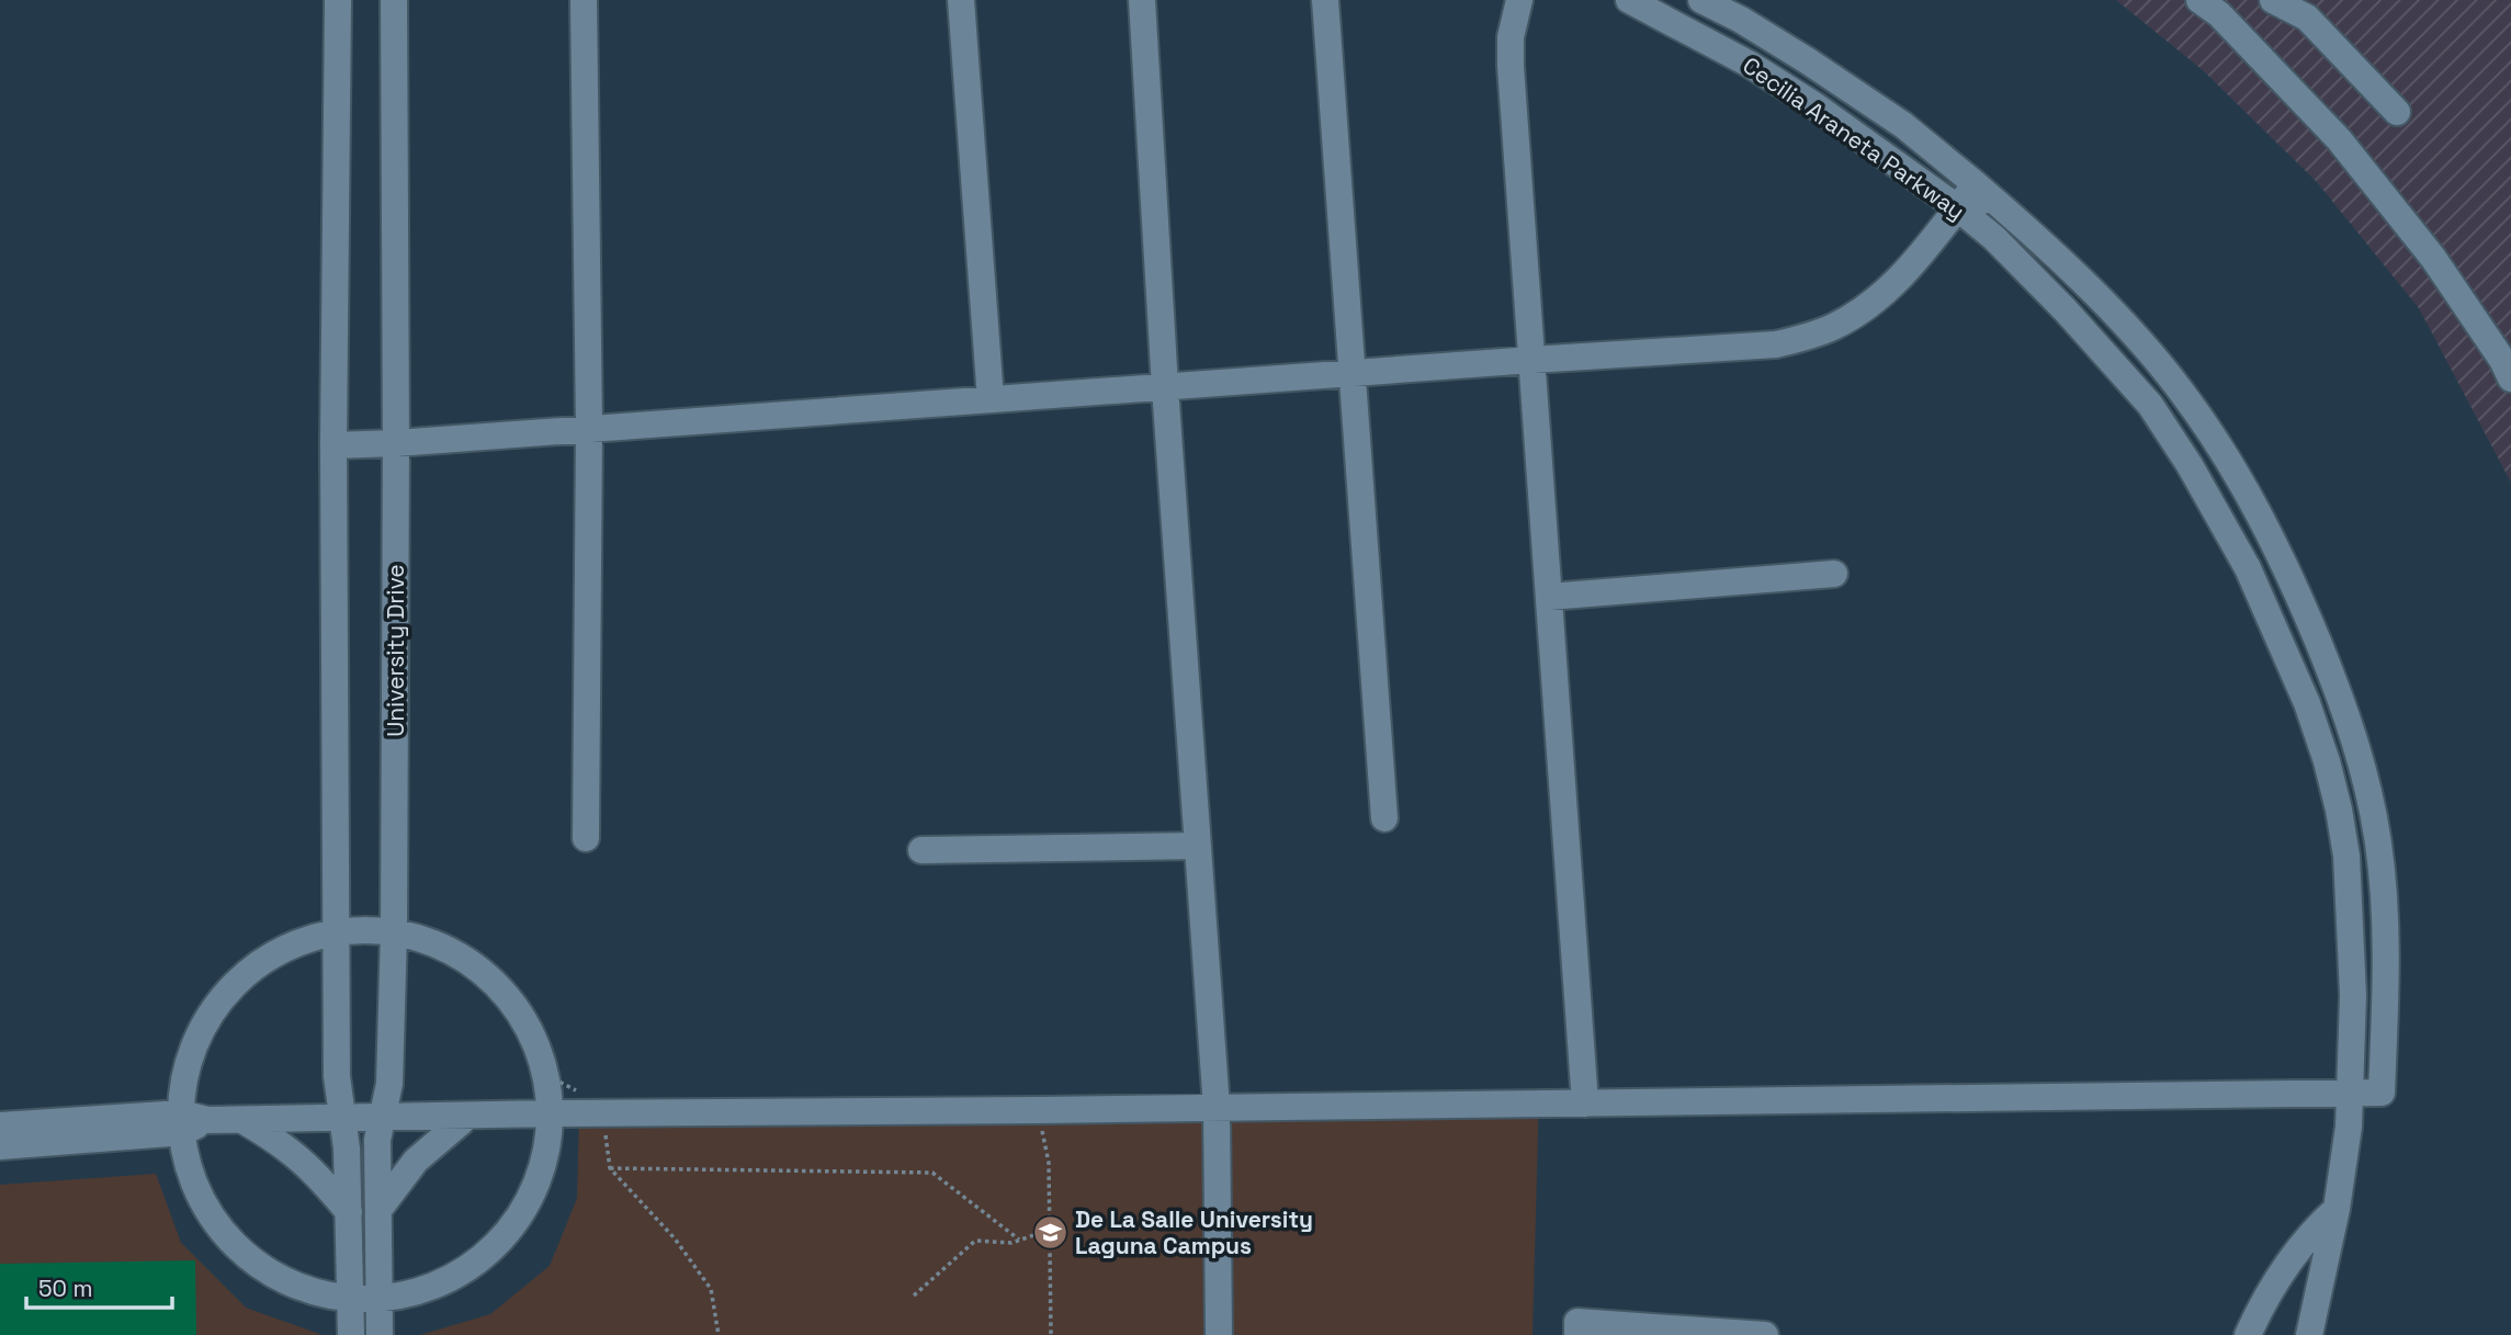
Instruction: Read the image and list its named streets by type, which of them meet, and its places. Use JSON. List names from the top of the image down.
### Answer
{
  "streets": {
    "street": ["Cecilia Araneta Parkway", "University Drive"]
  },
  "places": {
    "school or university": ["De La Salle University Laguna Campus"]
  },
  "scale_bar": "50 m"
}
